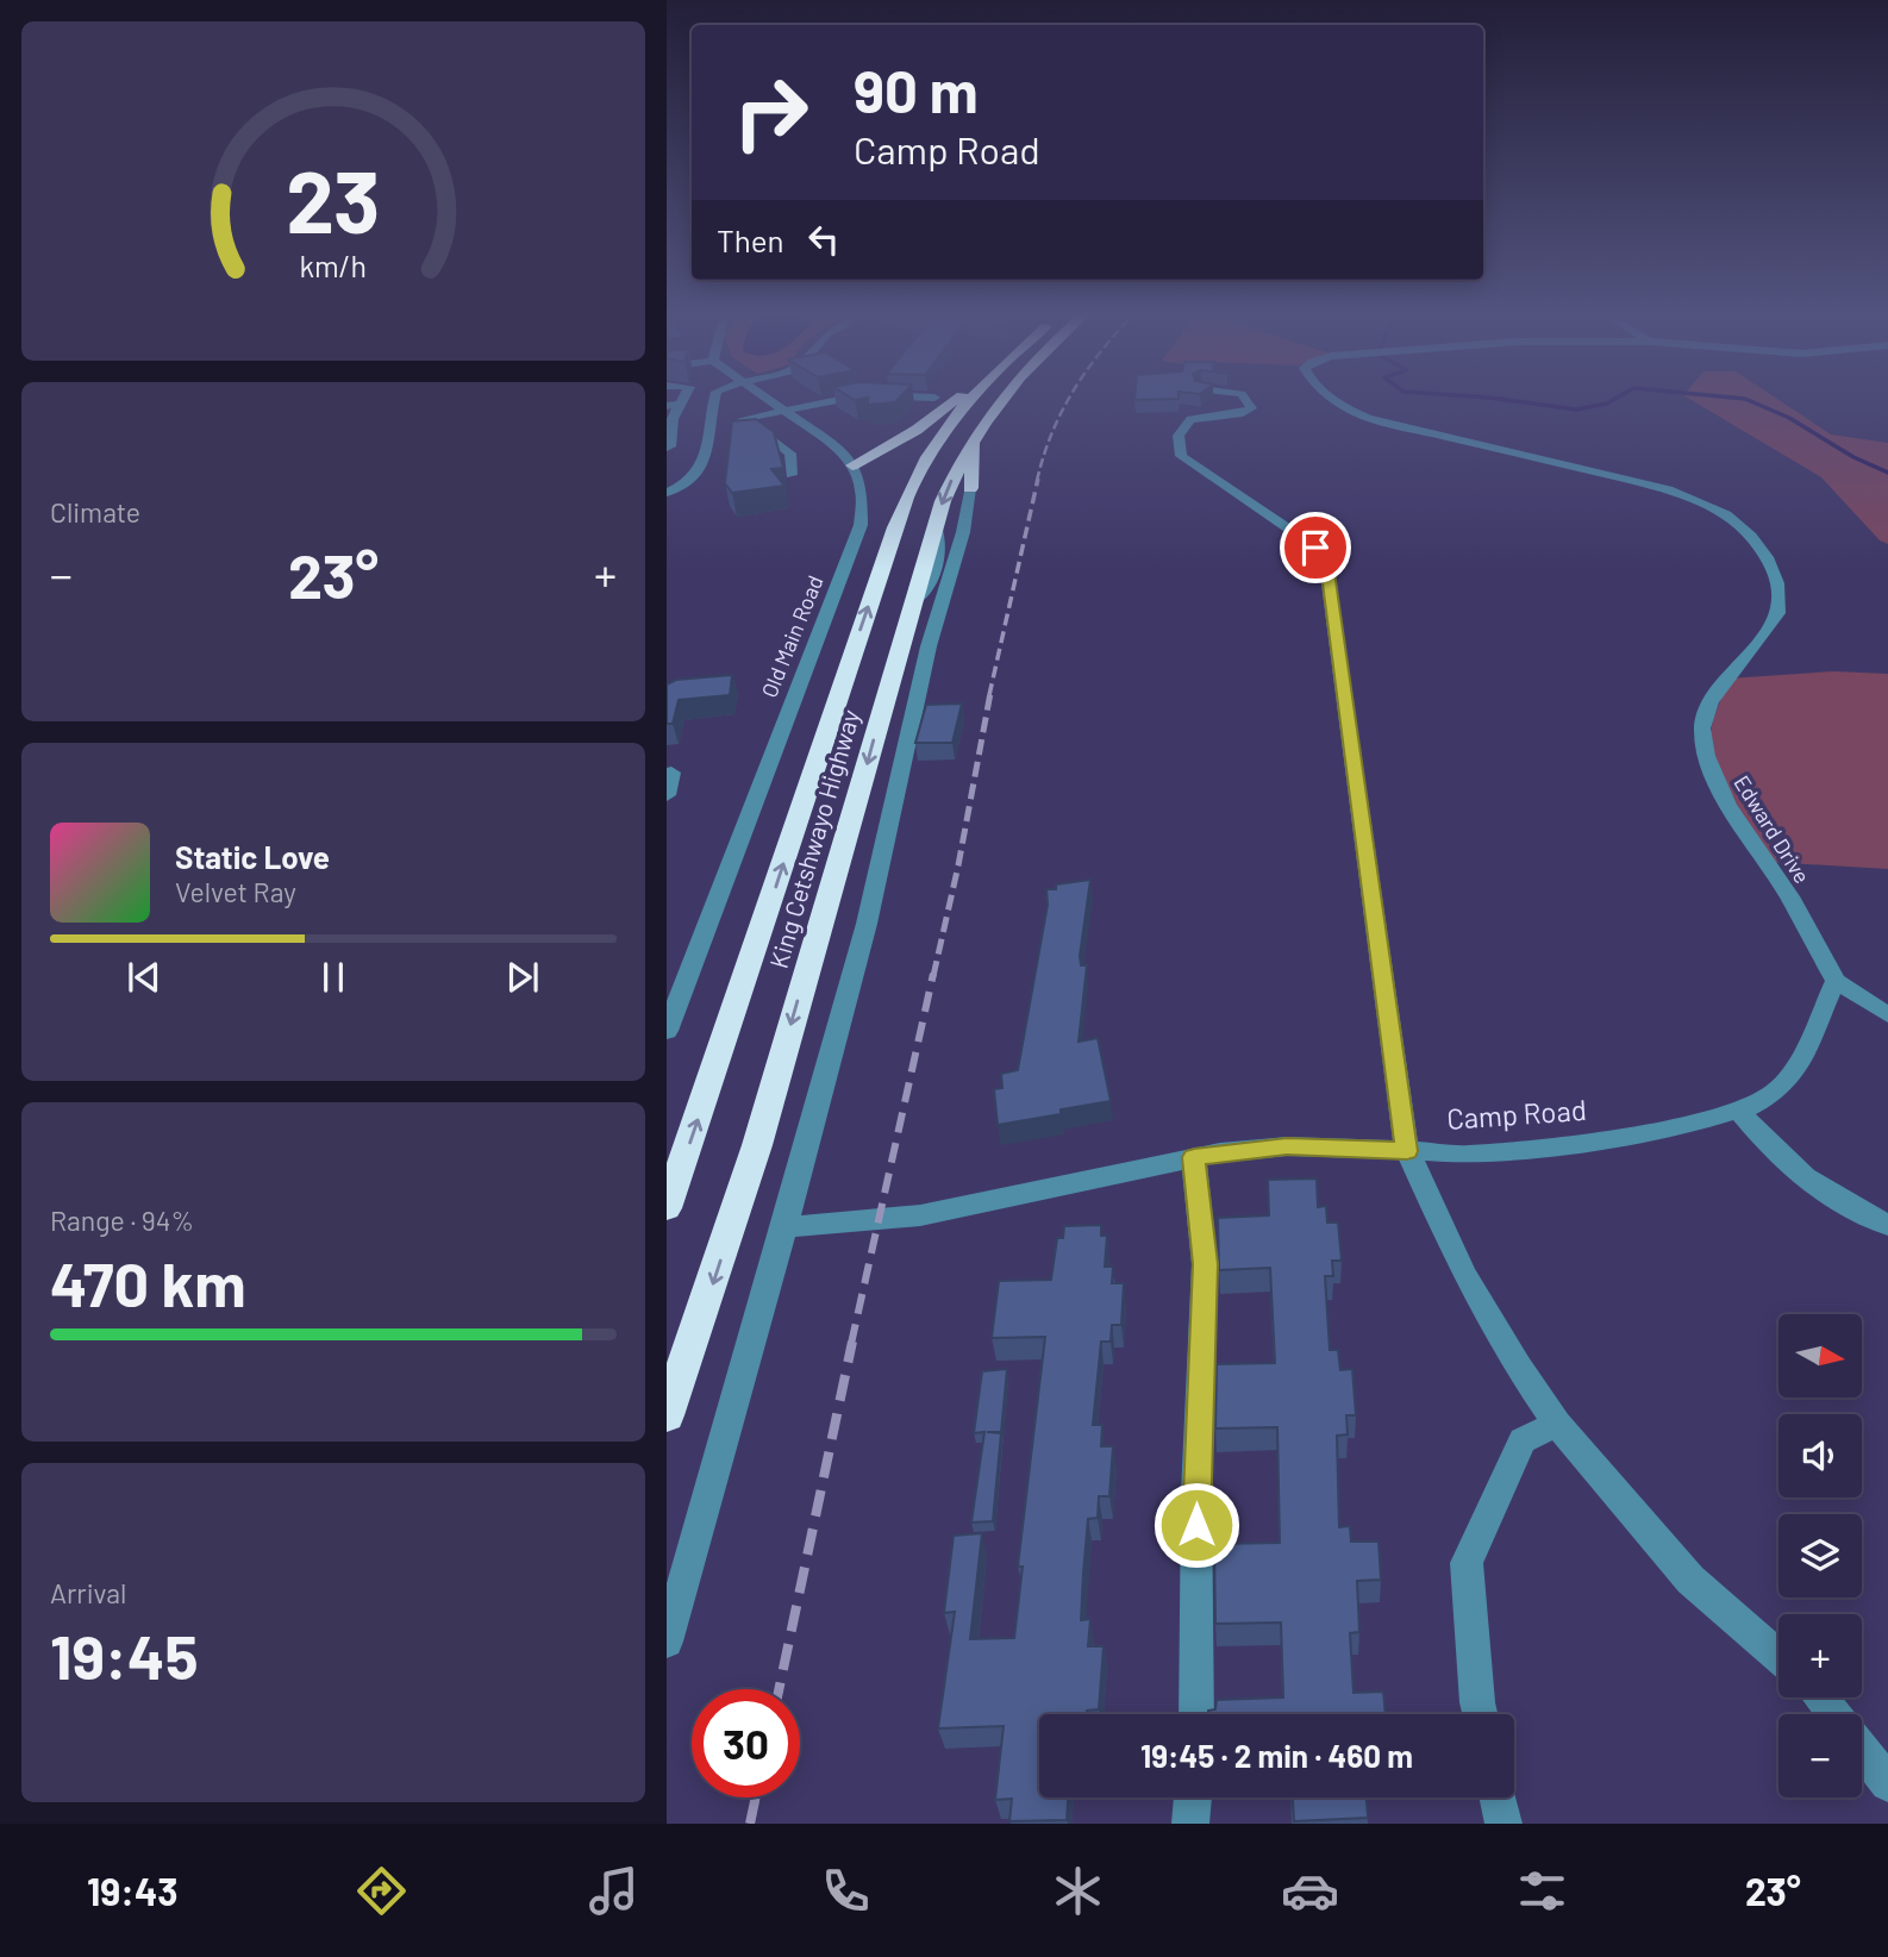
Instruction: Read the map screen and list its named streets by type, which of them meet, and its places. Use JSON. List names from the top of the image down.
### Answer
{
  "streets": {
    "highway": ["King Cetshwayo Highway"],
    "street": ["Old Main Road", "Edward Drive", "Camp Road"]
  },
  "crossings": [
    ["Edward Drive", "Camp Road"]
  ],
  "north": "right",
  "page": {
    "turn": ["90 m", "Camp Road"],
    "then": "Then",
    "tile": [
      "Climate",
      ["Range · 94%", "470 km"],
      ["Arrival", "19:45"]
    ],
    "heat": ["−", "23°", "+"],
    "song": ["Static Love", "Velvet Ray"],
    "map_buttons": ["+", "−"],
    "limit": "30",
    "trip": "19:45 · 2 min · 460 m",
    "tabs": ["19:43", "23°"],
    "gauge": ["23", "km/h"]
  }
}
